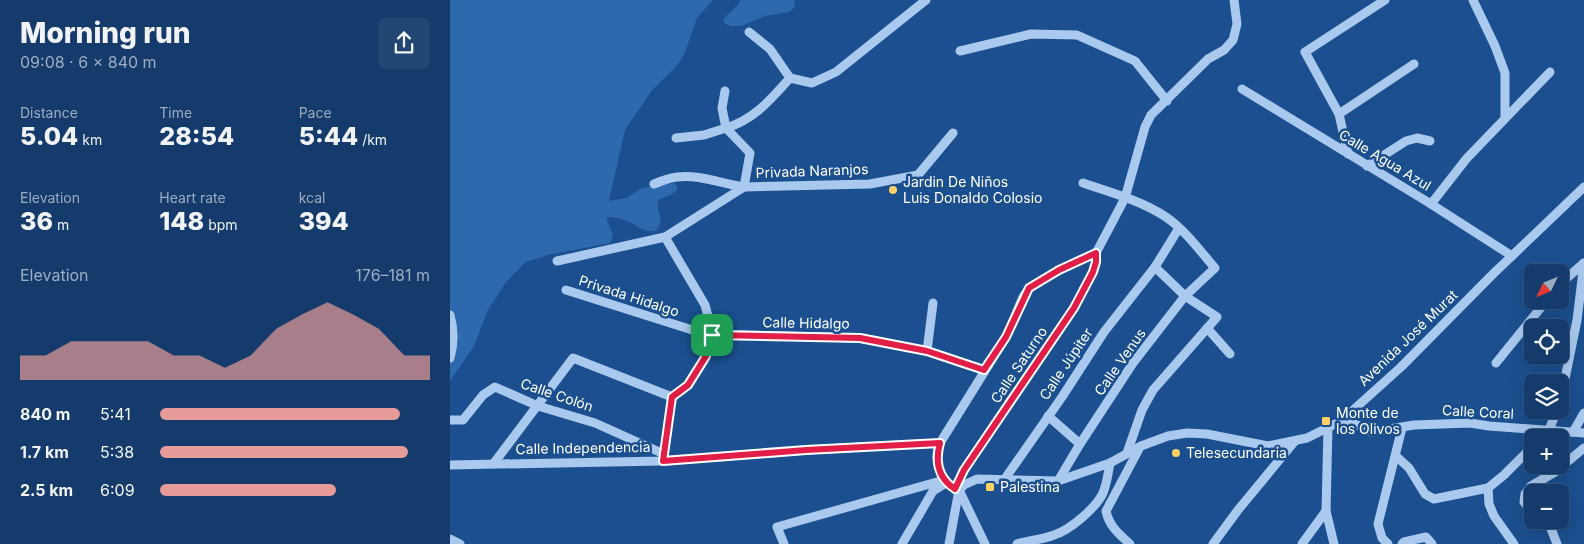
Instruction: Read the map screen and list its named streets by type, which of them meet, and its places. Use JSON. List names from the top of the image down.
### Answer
{
  "streets": {
    "street": [
      "Calle Agua Azul",
      "Privada Naranjos",
      "Privada Hidalgo",
      "Calle Hidalgo",
      "Avenida José Murat",
      "Calle Venus",
      "Calle Júpiter",
      "Calle Saturno",
      "Calle Colón",
      "Calle Coral",
      "Calle Independencia"
    ]
  },
  "crossings": [
    ["Calle Agua Azul", "Avenida José Murat"],
    ["Privada Hidalgo", "Calle Hidalgo"],
    ["Avenida José Murat", "Calle Venus"],
    ["Avenida José Murat", "Calle Júpiter"],
    ["Avenida José Murat", "Calle Saturno"],
    ["Avenida José Murat", "Calle Coral"],
    ["Calle Venus", "Calle Júpiter"],
    ["Calle Colón", "Calle Independencia"]
  ],
  "places": {
    "other": ["Jardin De Niños Luis Donaldo Colosio", "Telesecundaria"],
    "transit": ["Monte de los Olivos", "Palestina"]
  },
  "north": "bottom left",
  "page": {
    "heading": ["Morning run", "09:08 · 6 × 840 m"],
    "stats": [
      ["Distance", "5.04 km"],
      ["Time", "28:54"],
      ["Pace", "5:44 /km"],
      ["Elevation", "36 m"],
      ["Heart rate", "148 bpm"],
      ["kcal", "394"]
    ],
    "chart": ["Elevation", "176–181 m"],
    "map_buttons": ["+", "−"],
    "list": [
      {
        "name": "840 m",
        "note": "5:41"
      },
      {
        "name": "1.7 km",
        "note": "5:38"
      },
      {
        "name": "2.5 km",
        "note": "6:09"
      }
    ]
  }
}
